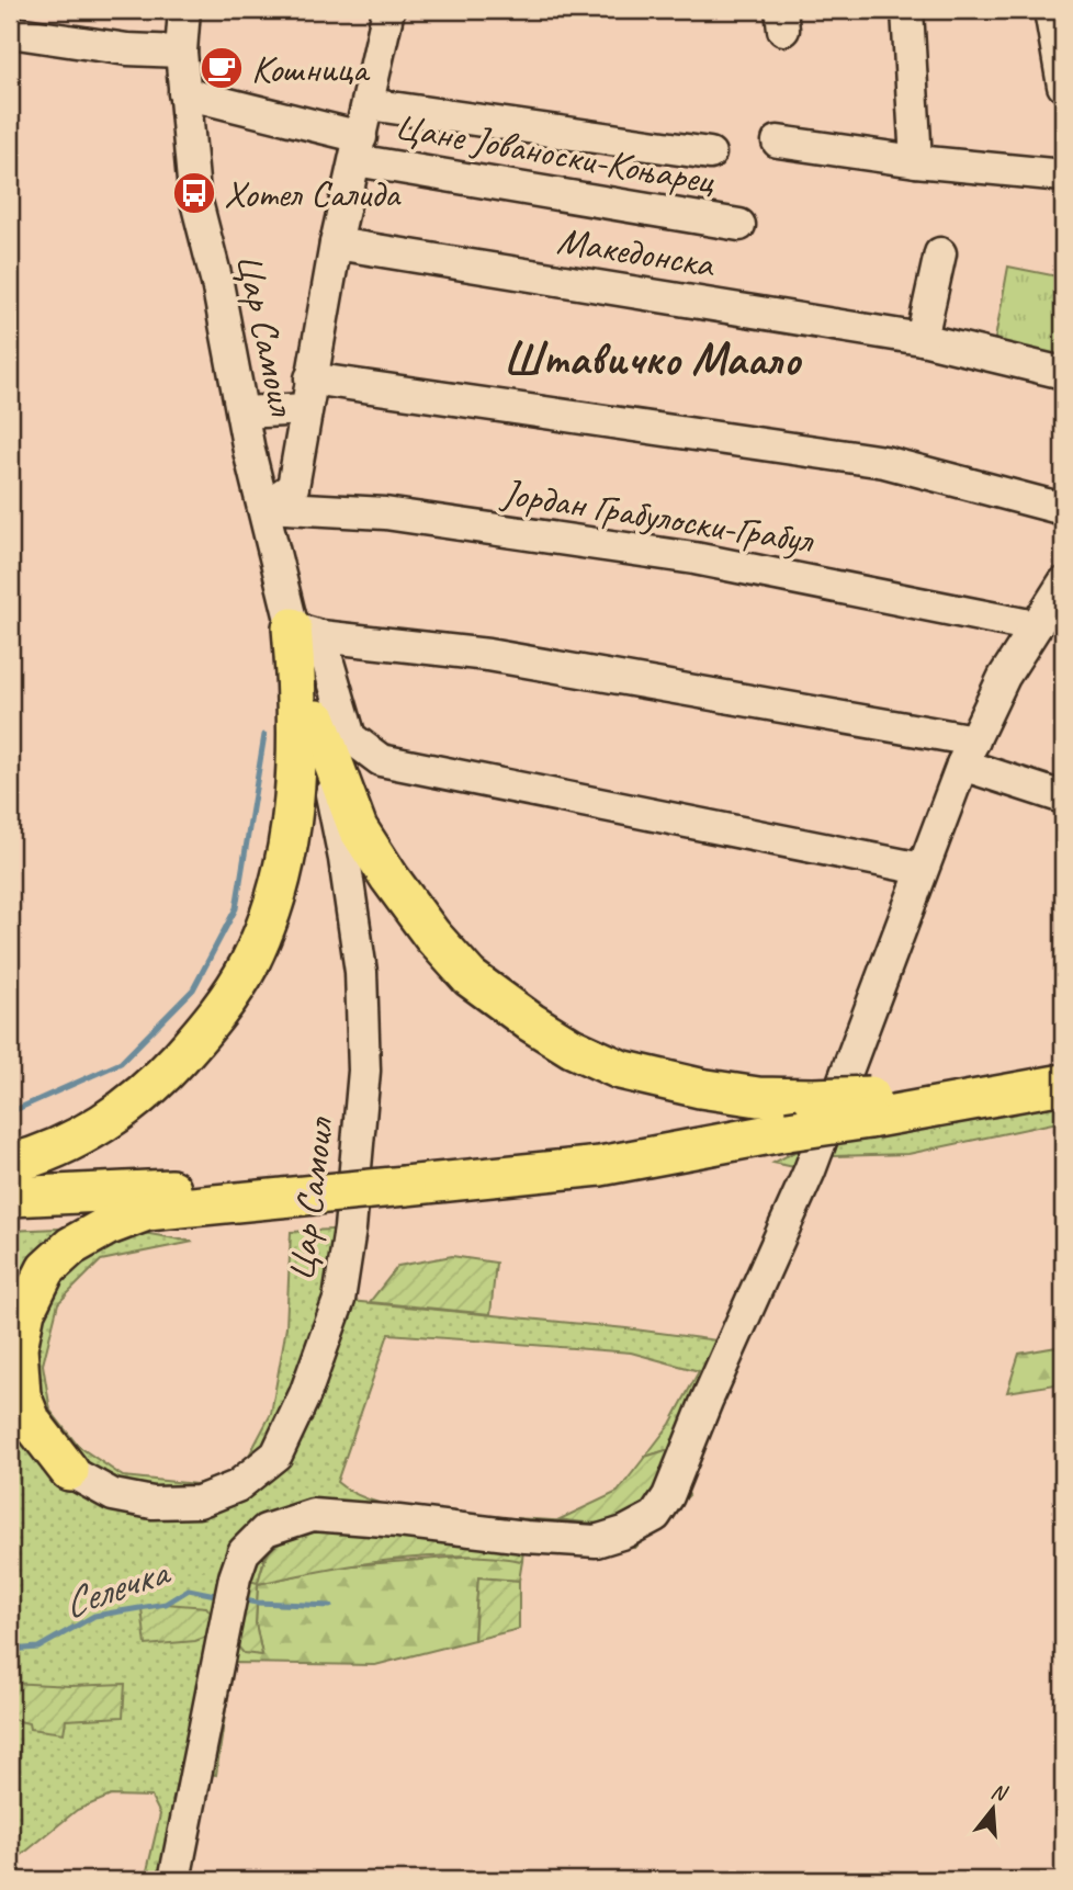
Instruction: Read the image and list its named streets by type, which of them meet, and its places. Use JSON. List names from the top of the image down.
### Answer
{
  "streets": {
    "street": [
      "Цане Јованоски-Коњарец",
      "Македонска",
      "Цар Самоил",
      "Јордан Грабулоски-Грабул"
    ]
  },
  "crossings": [
    ["Цане Јованоски-Коњарец", "Македонска"],
    ["Цане Јованоски-Коњарец", "Цар Самоил"],
    ["Цане Јованоски-Коњарец", "Јордан Грабулоски-Грабул"],
    ["Цар Самоил", "Јордан Грабулоски-Грабул"]
  ],
  "districts": ["Штавичко Маало"],
  "water": ["Селечка"],
  "places": {
    "cafe": ["Кошница"],
    "bus stop": ["Хотел Салида"]
  },
  "north": "top"
}
